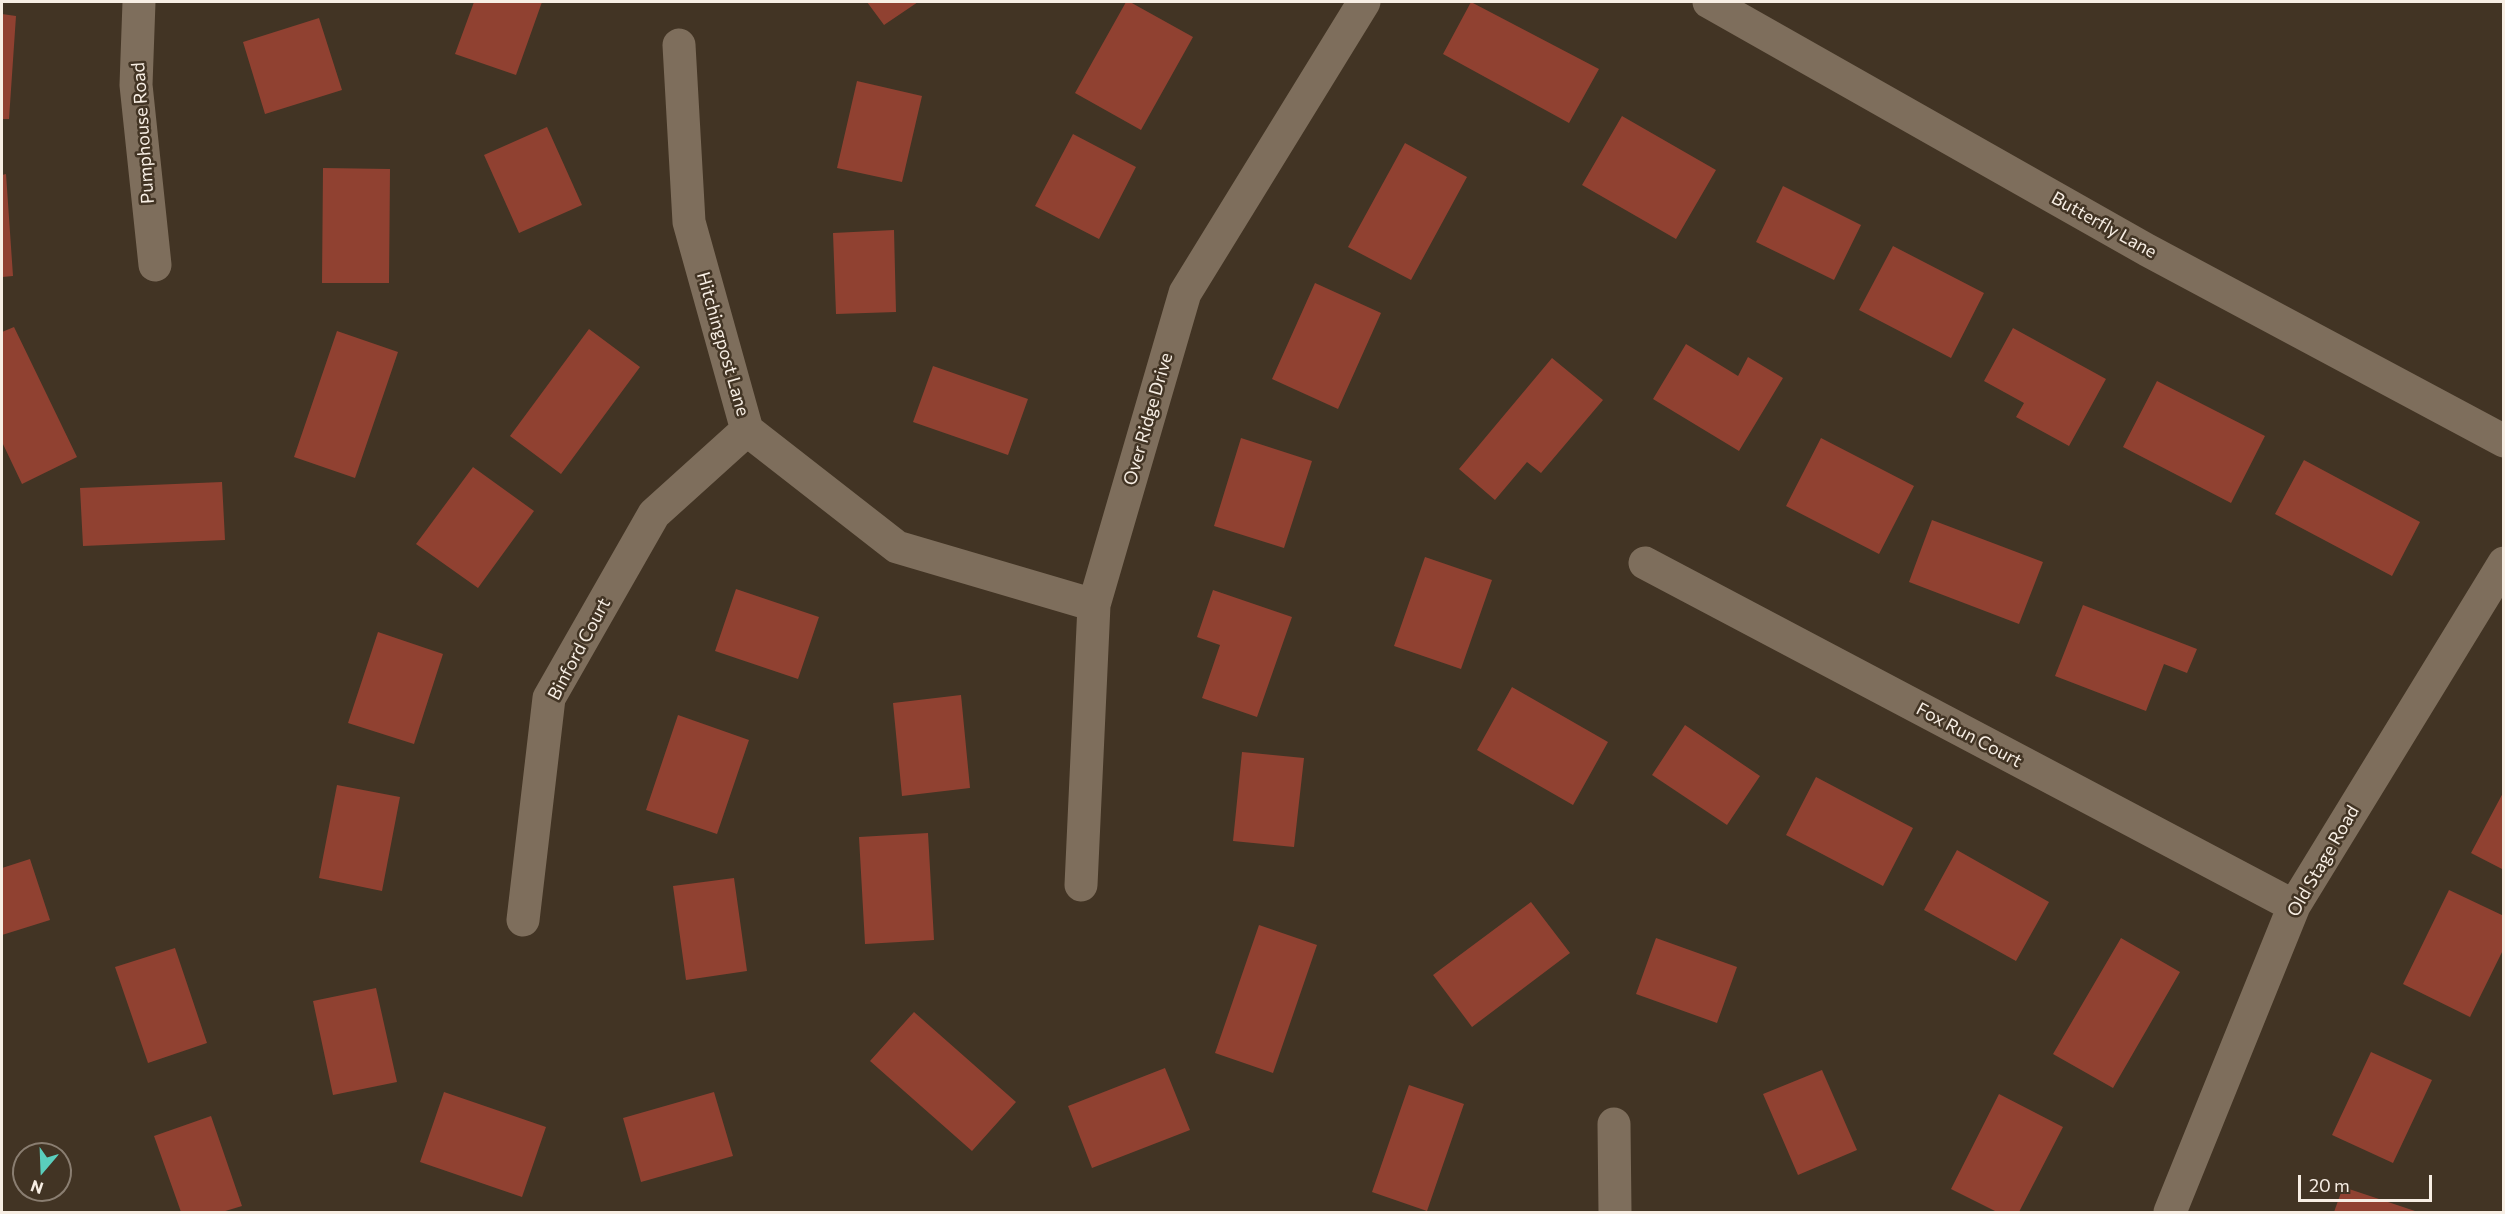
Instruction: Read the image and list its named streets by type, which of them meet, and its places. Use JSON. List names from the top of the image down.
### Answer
{
  "streets": {
    "street": [
      "Pumphouse Road",
      "Butterfly Lane",
      "Hitchingpost Lane",
      "Over Ridge Drive",
      "Binford Court",
      "Fox Run Court",
      "Old Stage Road"
    ]
  },
  "crossings": [
    ["Hitchingpost Lane", "Over Ridge Drive"],
    ["Hitchingpost Lane", "Binford Court"],
    ["Fox Run Court", "Old Stage Road"]
  ],
  "scale_bar": "20 m",
  "north": "bottom"
}
